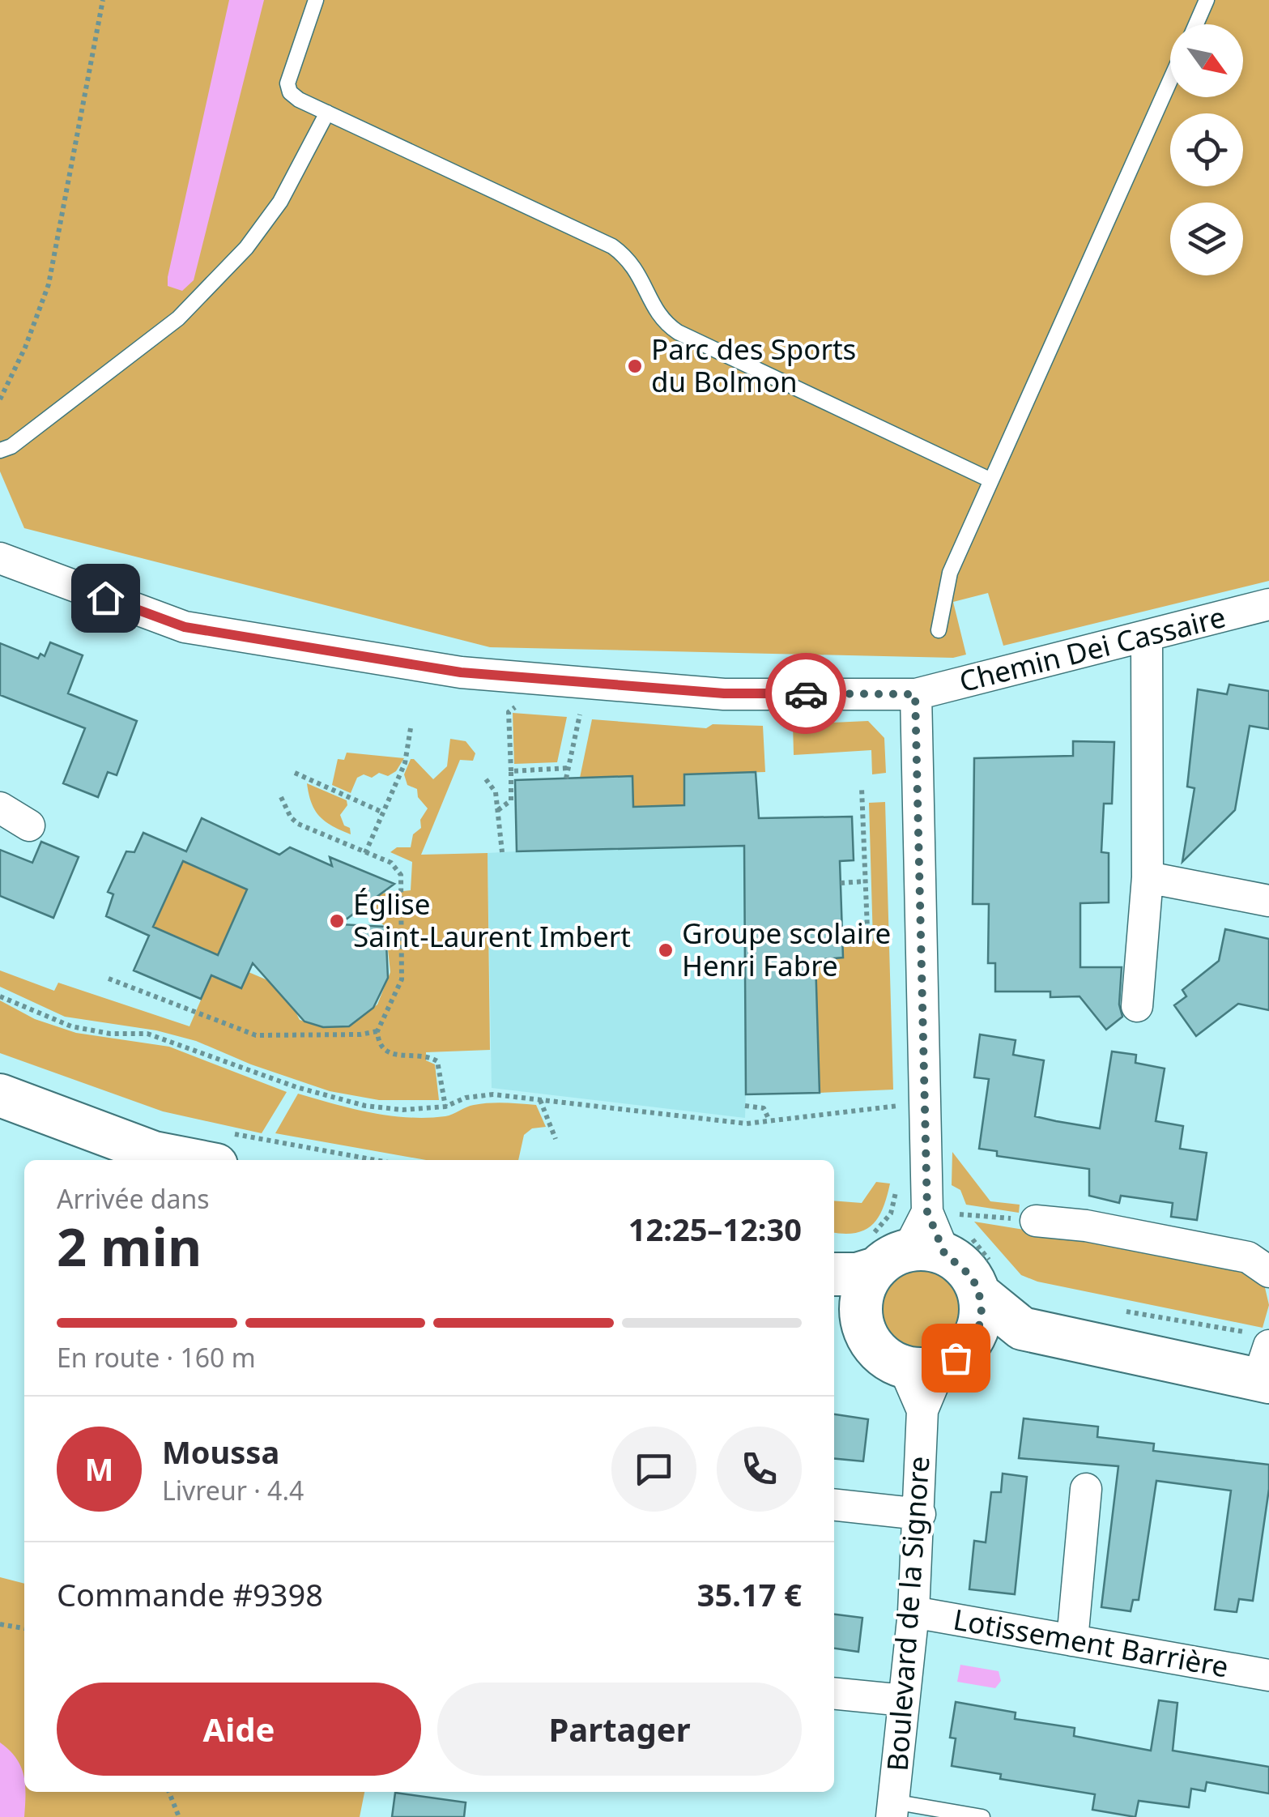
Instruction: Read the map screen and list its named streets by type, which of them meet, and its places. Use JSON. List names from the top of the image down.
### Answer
{
  "streets": {
    "street": ["Chemin Dei Cassaire", "Boulevard de la Signore", "Lotissement Barrière"]
  },
  "crossings": [
    ["Boulevard de la Signore", "Lotissement Barrière"]
  ],
  "places": ["Parc des Sports du Bolmon", "Église Saint-Laurent Imbert", "Groupe scolaire Henri Fabre"],
  "north": "bottom right",
  "page": {
    "heading": ["2 min", "Arrivée dans", "12:25–12:30"],
    "panel": [
      "Moussa",
      "Livreur · 4.4",
      "Commande #9398",
      "35.17 €"
    ],
    "bar": "En route · 160 m",
    "round": "M",
    "buttons": ["Aide", "Partager"]
  }
}
